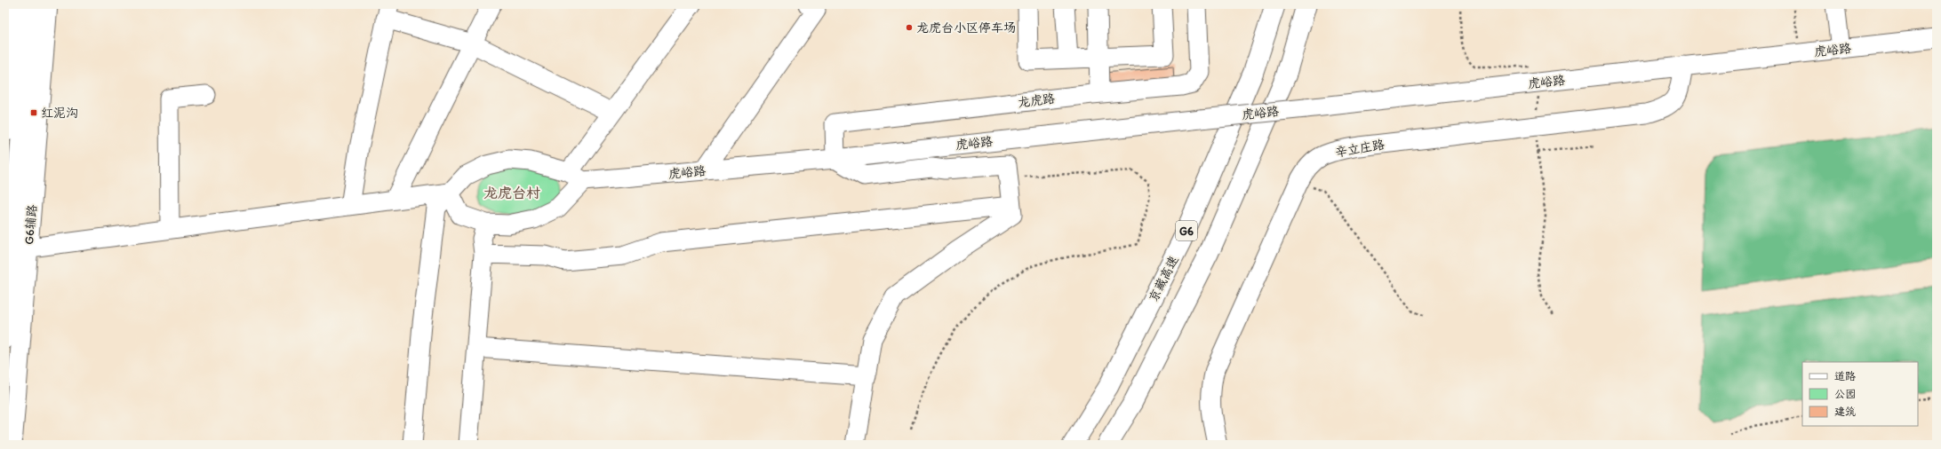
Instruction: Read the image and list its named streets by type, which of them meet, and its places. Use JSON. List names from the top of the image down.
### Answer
{
  "streets": {
    "main road": ["G6辅路", "G6", "京藏高速"],
    "street": ["虎峪路", "龙虎路", "辛立庄路"]
  },
  "crossings": [
    ["虎峪路", "龙虎路"],
    ["虎峪路", "辛立庄路"]
  ],
  "districts": ["龙虎台村"],
  "places": {
    "other": ["龙虎台小区停车场"],
    "transit": ["红泥沟"]
  },
  "legend": ["道路", "公园", "建筑"]
}
